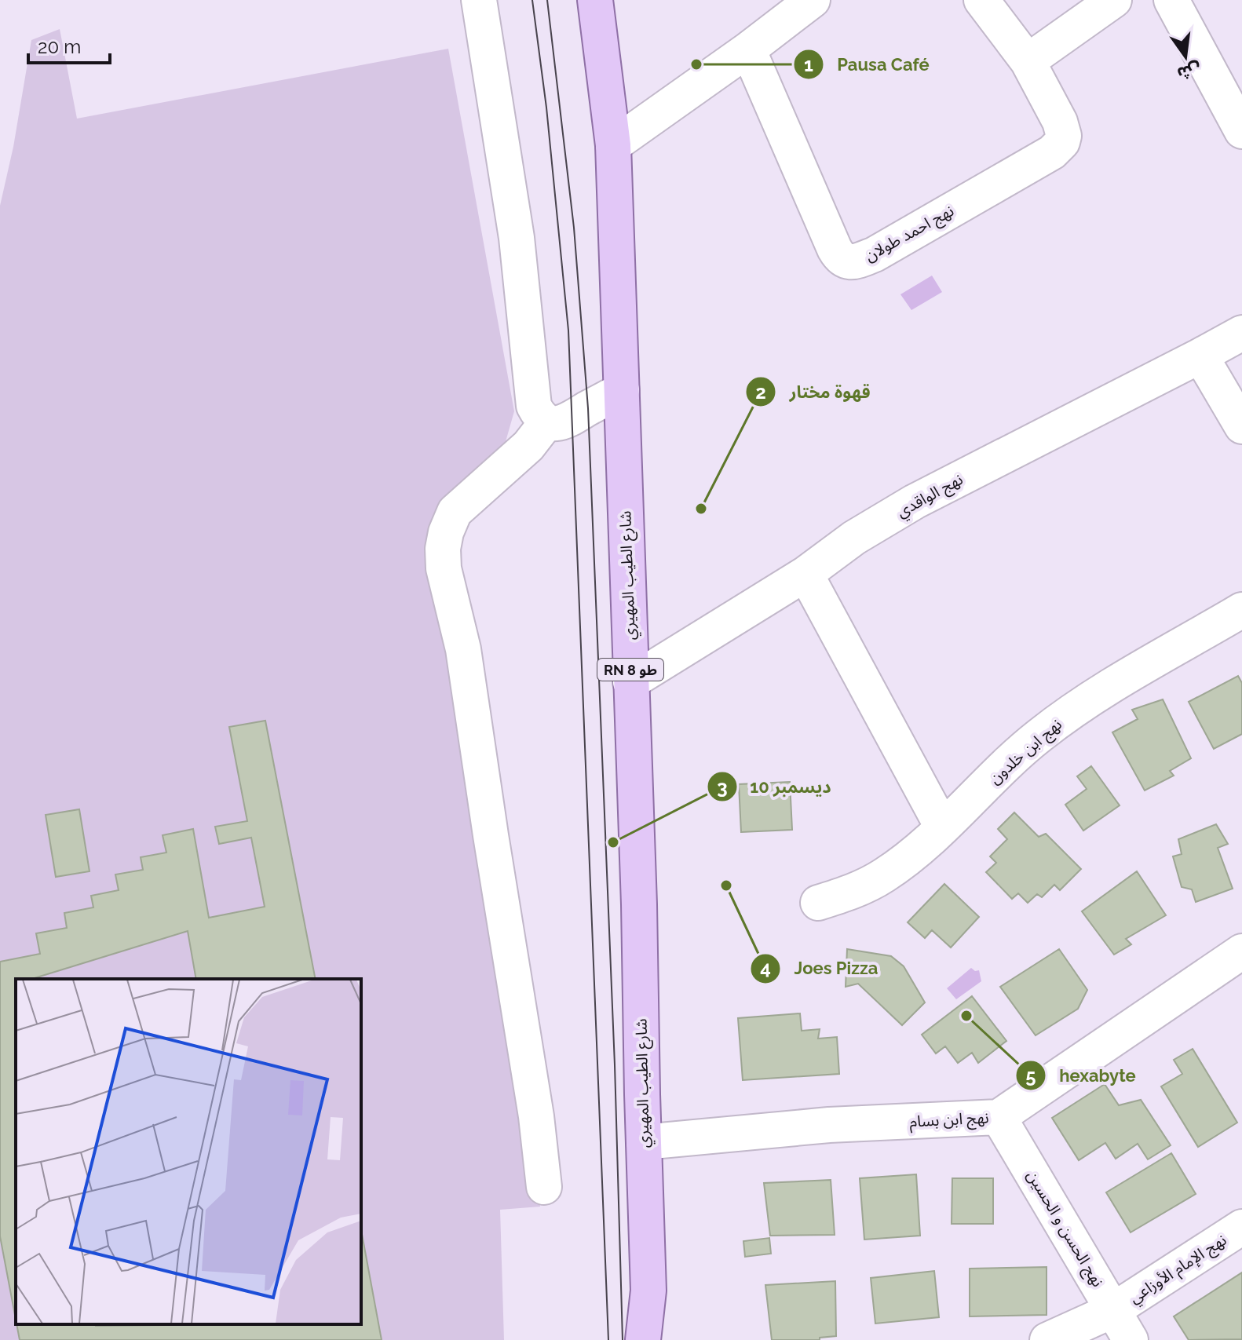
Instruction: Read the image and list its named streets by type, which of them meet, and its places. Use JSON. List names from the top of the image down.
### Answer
{
  "streets": {
    "main road": ["شارع الطيب المهيري", "RN 8 طو"],
    "street": [
      "نهج احمد طولان",
      "نهج الواقدي",
      "نهج ابن خلدون",
      "نهج ابن بسام",
      "نهج الحسن و الحسين",
      "نهج الإمام الأوزاعي"
    ]
  },
  "crossings": [
    ["نهج الواقدي", "شارع الطيب المهيري"],
    ["شارع الطيب المهيري", "نهج ابن بسام"],
    ["نهج ابن بسام", "نهج الحسن و الحسين"],
    ["نهج الحسن و الحسين", "نهج الإمام الأوزاعي"]
  ],
  "places": [
    "Pausa Café",
    "قهوة مختار",
    "10 ديسمبر",
    "Joes Pizza",
    "hexabyte"
  ],
  "scale_bar": "20 m",
  "north": "bottom"
}
